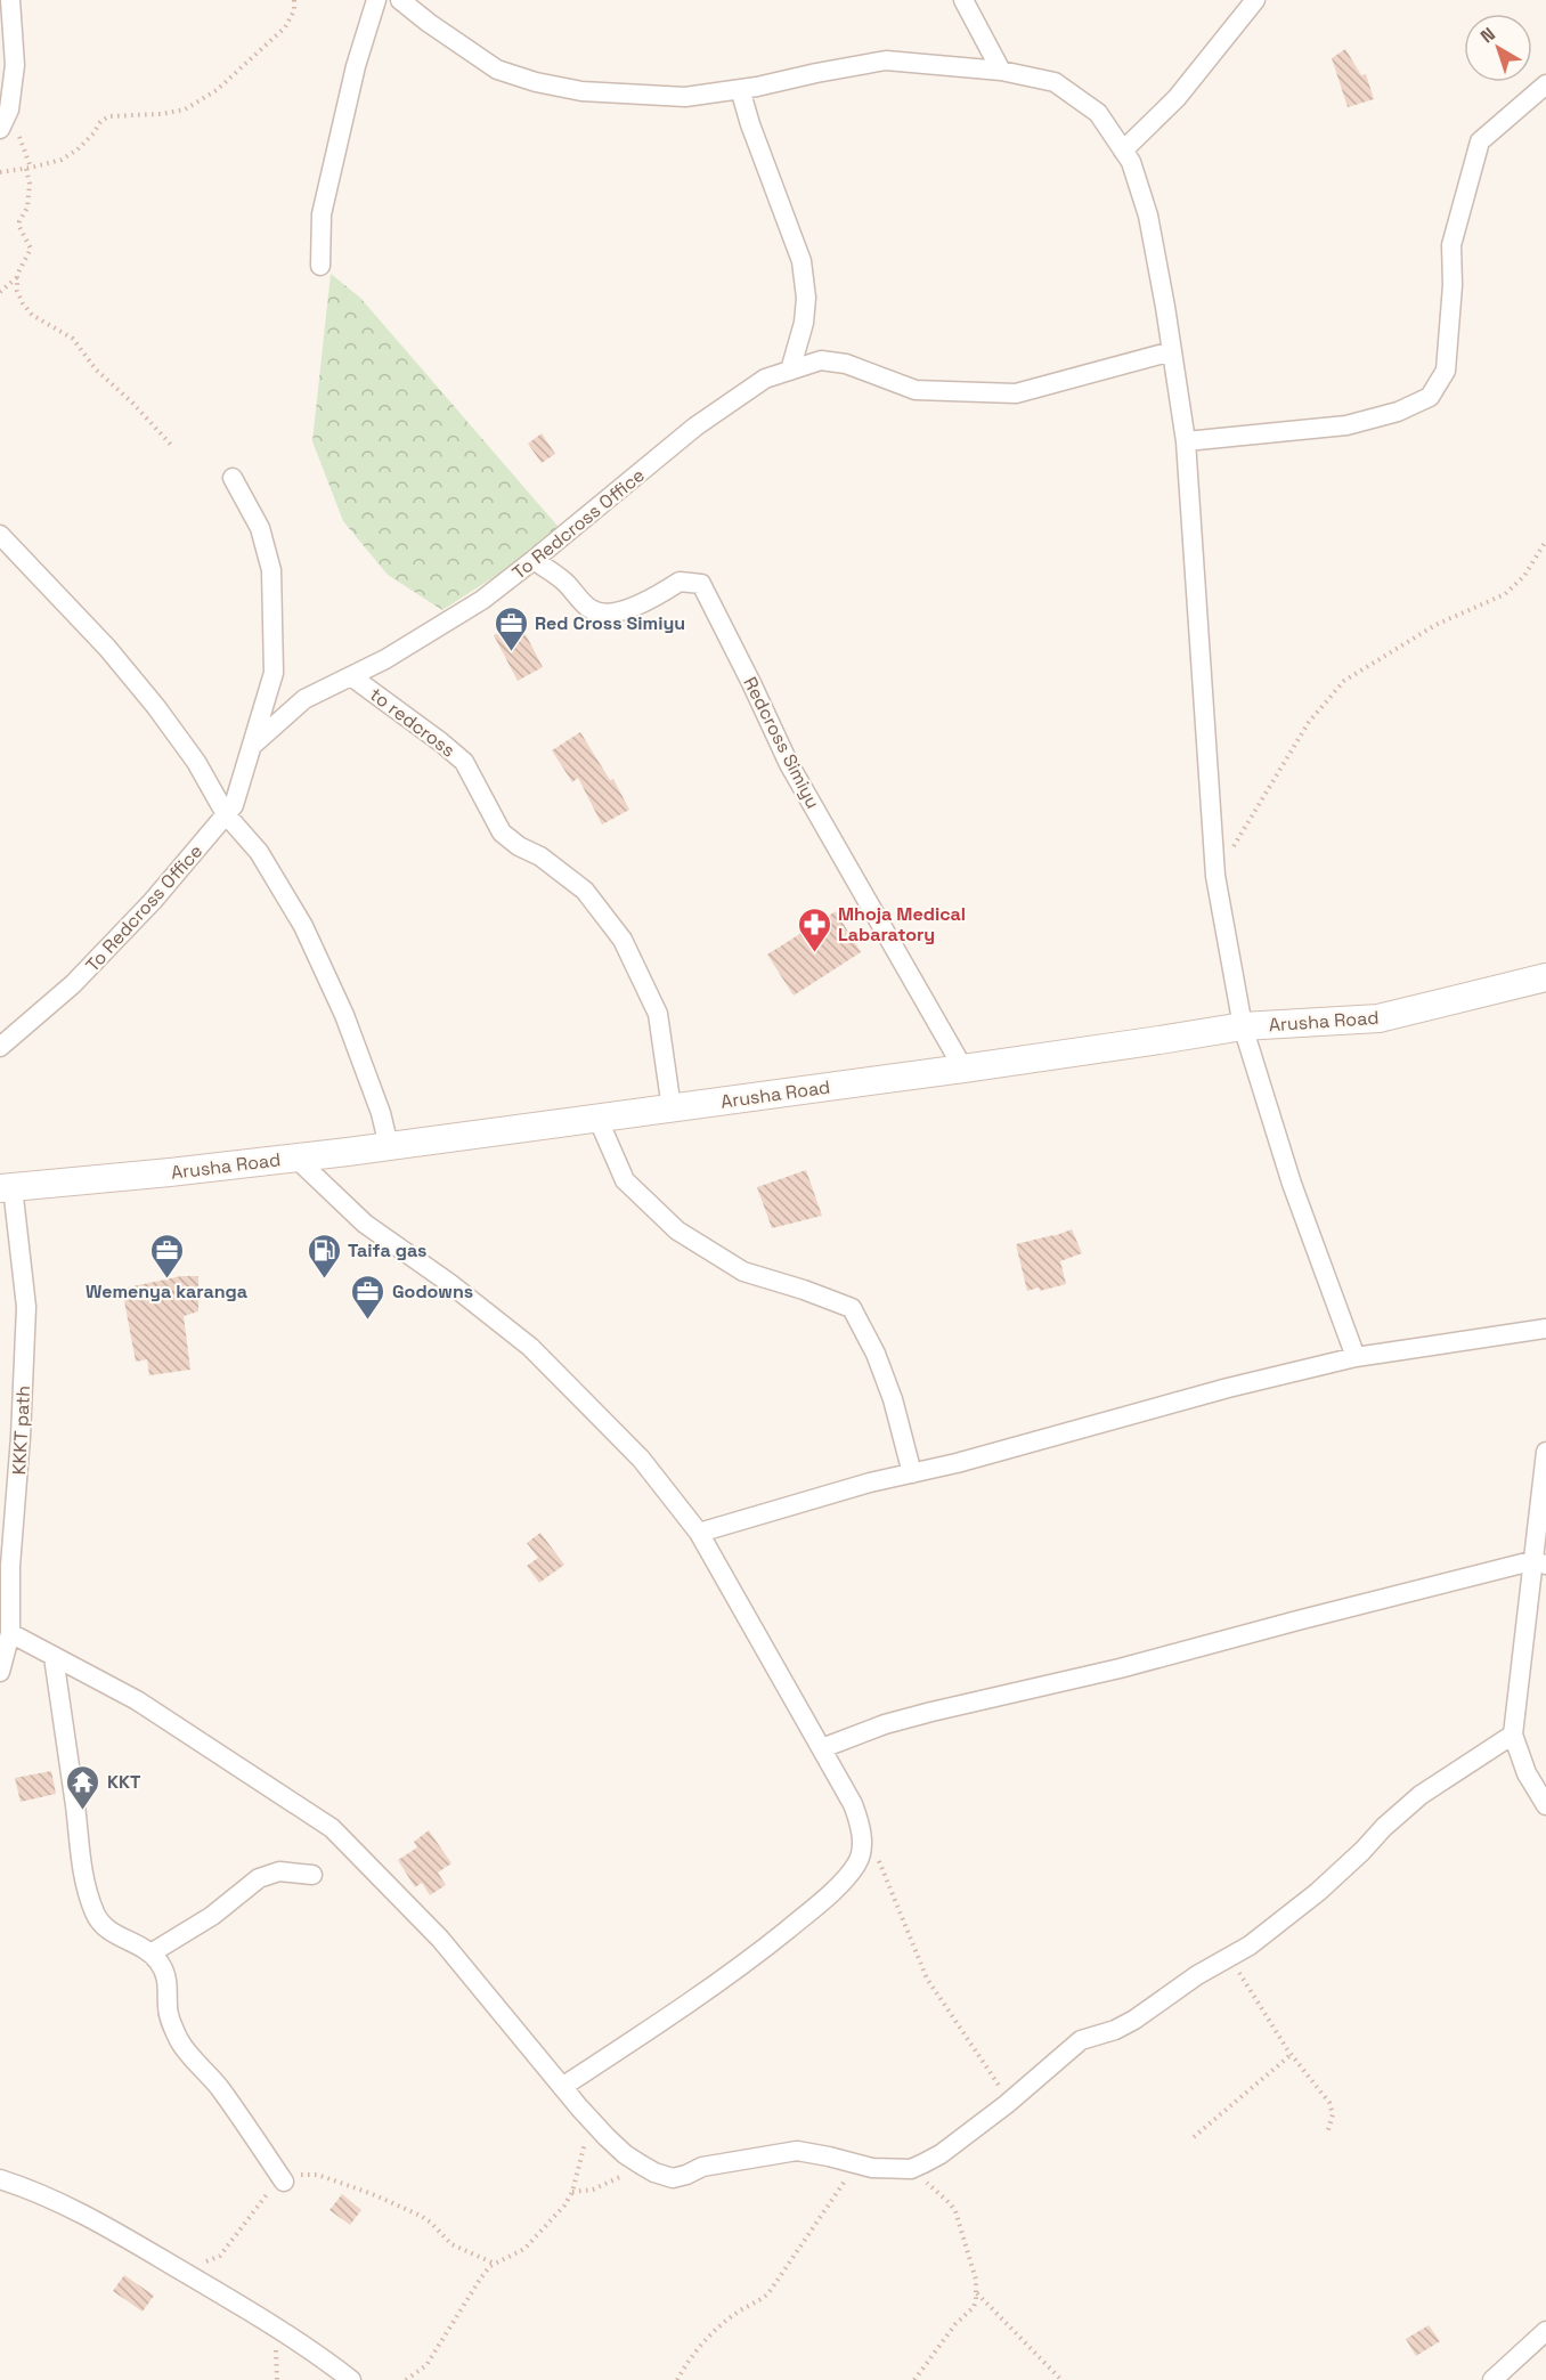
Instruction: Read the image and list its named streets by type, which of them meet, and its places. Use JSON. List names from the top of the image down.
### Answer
{
  "streets": {
    "main road": ["Arusha Road"],
    "street": [
      "To Redcross Office",
      "to redcross",
      "Redcross Simiyu",
      "KKKT path"
    ]
  },
  "crossings": [
    ["To Redcross Office", "to redcross"],
    ["To Redcross Office", "Redcross Simiyu"],
    ["to redcross", "Arusha Road"],
    ["Redcross Simiyu", "Arusha Road"],
    ["Arusha Road", "KKKT path"]
  ],
  "places": {
    "office": ["Red Cross Simiyu", "Wemenya karanga", "Godowns"],
    "pharmacy": ["Mhoja Medical Labaratory"],
    "fuel station": ["Taifa gas"],
    "temple": ["KKT"]
  },
  "north": "top left"
}
